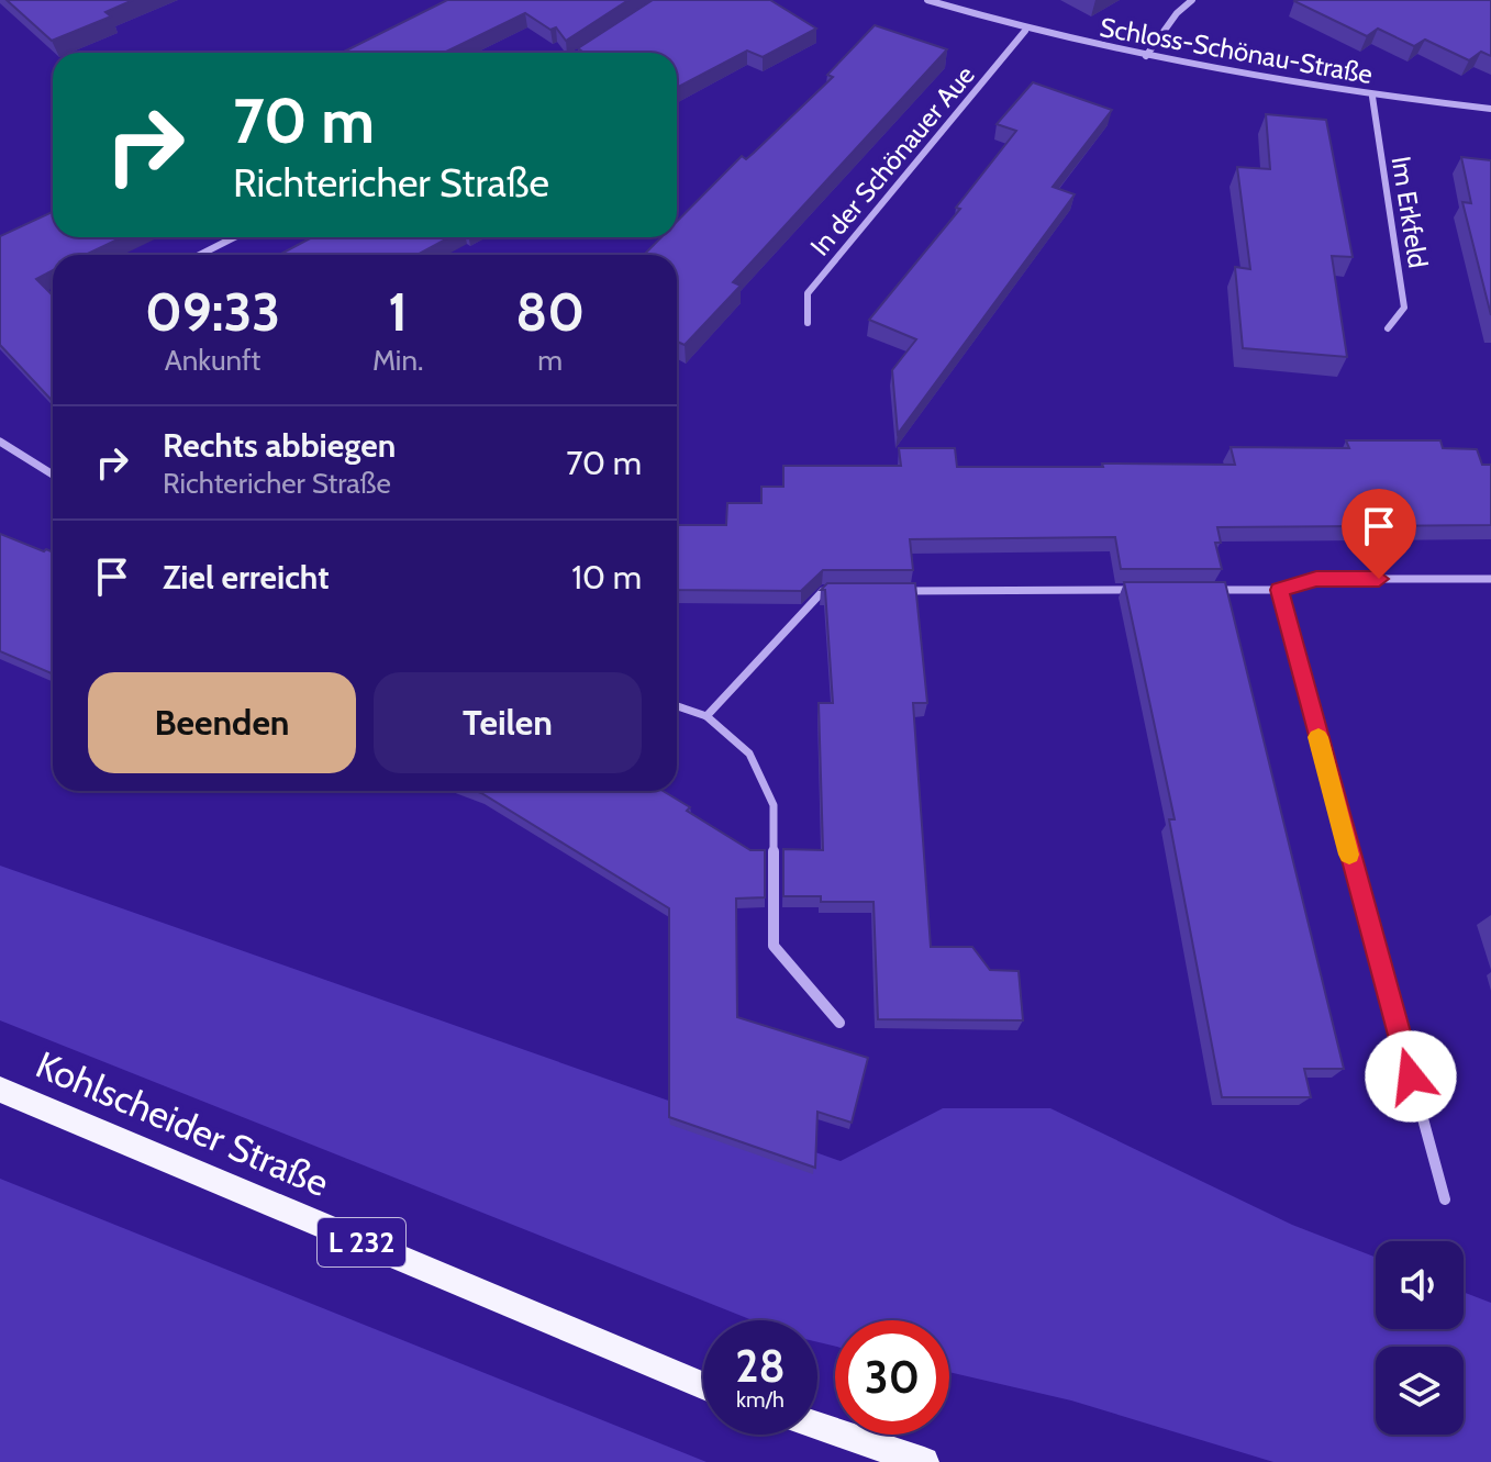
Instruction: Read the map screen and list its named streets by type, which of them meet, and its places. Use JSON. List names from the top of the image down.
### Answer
{
  "streets": {
    "main road": ["Kohlscheider Straße", "L 232"],
    "street": ["Schloss-Schönau-Straße", "In der Schönauer Aue", "Im Erkfeld"]
  },
  "crossings": [
    ["Schloss-Schönau-Straße", "In der Schönauer Aue"],
    ["Schloss-Schönau-Straße", "Im Erkfeld"]
  ],
  "page": {
    "turn": ["70 m", "Richtericher Straße"],
    "eta": [
      "09:33",
      "Ankunft",
      "1",
      "Min.",
      "80",
      "m"
    ],
    "list": [
      {
        "name": "Rechts abbiegen",
        "note": "Richtericher Straße",
        "value": "70 m"
      },
      {
        "name": "Ziel erreicht",
        "value": "10 m"
      }
    ],
    "buttons": ["Beenden", "Teilen"],
    "speed": "28 km/h",
    "limit": "30"
  }
}
